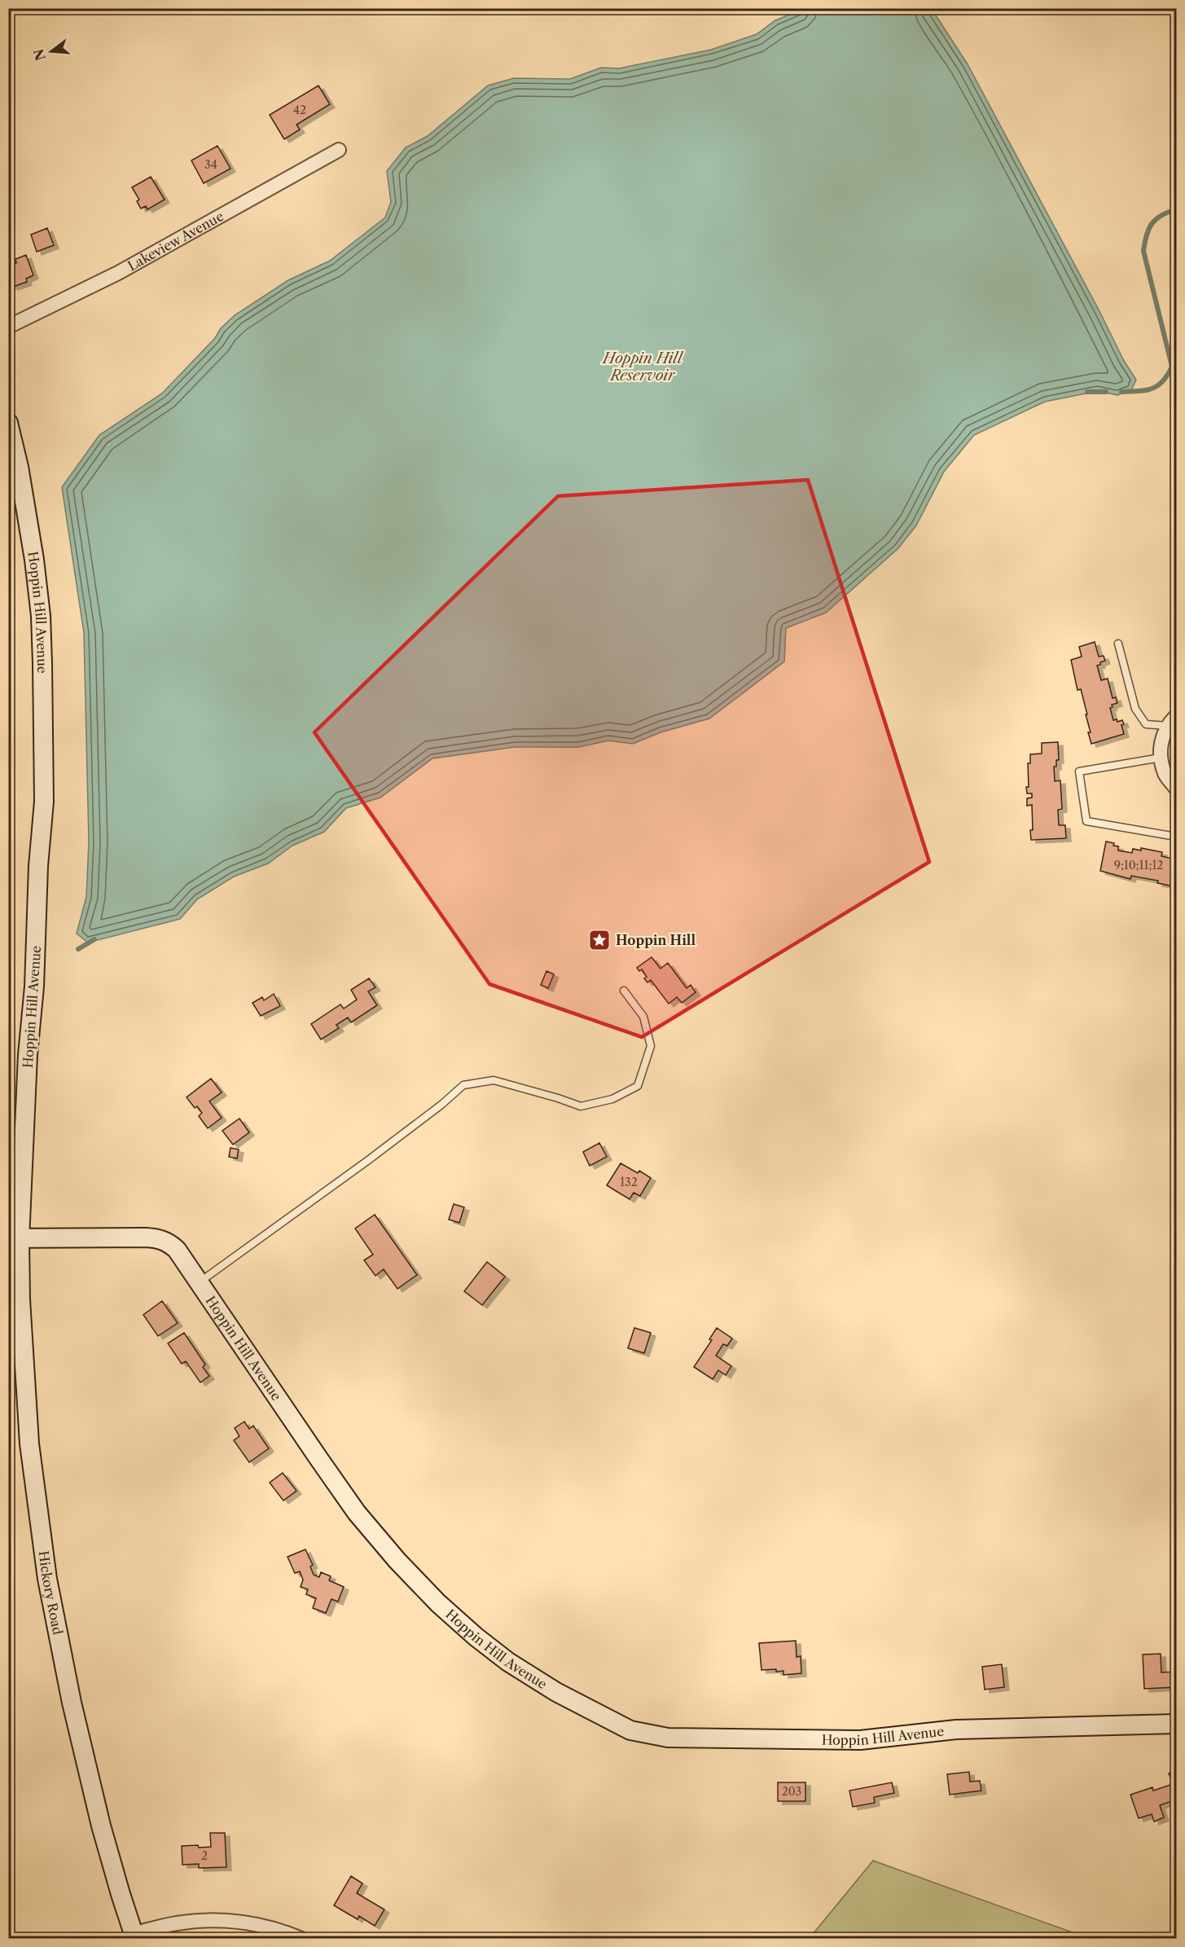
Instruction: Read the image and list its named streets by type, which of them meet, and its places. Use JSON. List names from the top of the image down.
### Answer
{
  "streets": {
    "main road": ["Hoppin Hill Avenue", "Hickory Road"],
    "street": ["Lakeview Avenue"]
  },
  "crossings": [
    ["Hoppin Hill Avenue", "Hickory Road"]
  ],
  "water": ["Hoppin Hill Reservoir"],
  "places": {
    "place": ["Hoppin Hill"]
  },
  "house_numbers": [
    "42",
    "34",
    "9;10;11;12",
    "132",
    "203",
    "2"
  ],
  "north": "left"
}
